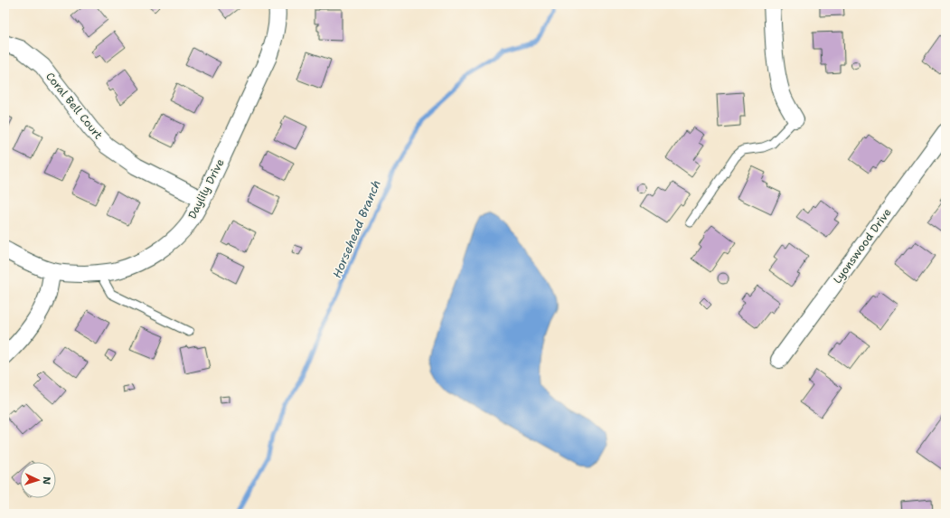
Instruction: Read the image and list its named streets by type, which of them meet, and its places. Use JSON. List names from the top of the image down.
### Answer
{
  "streets": {
    "street": ["Coral Bell Court", "Daylily Drive", "Lyonswood Drive"]
  },
  "crossings": [
    ["Coral Bell Court", "Daylily Drive"]
  ],
  "water": ["Horsehead Branch"],
  "north": "right"
}
